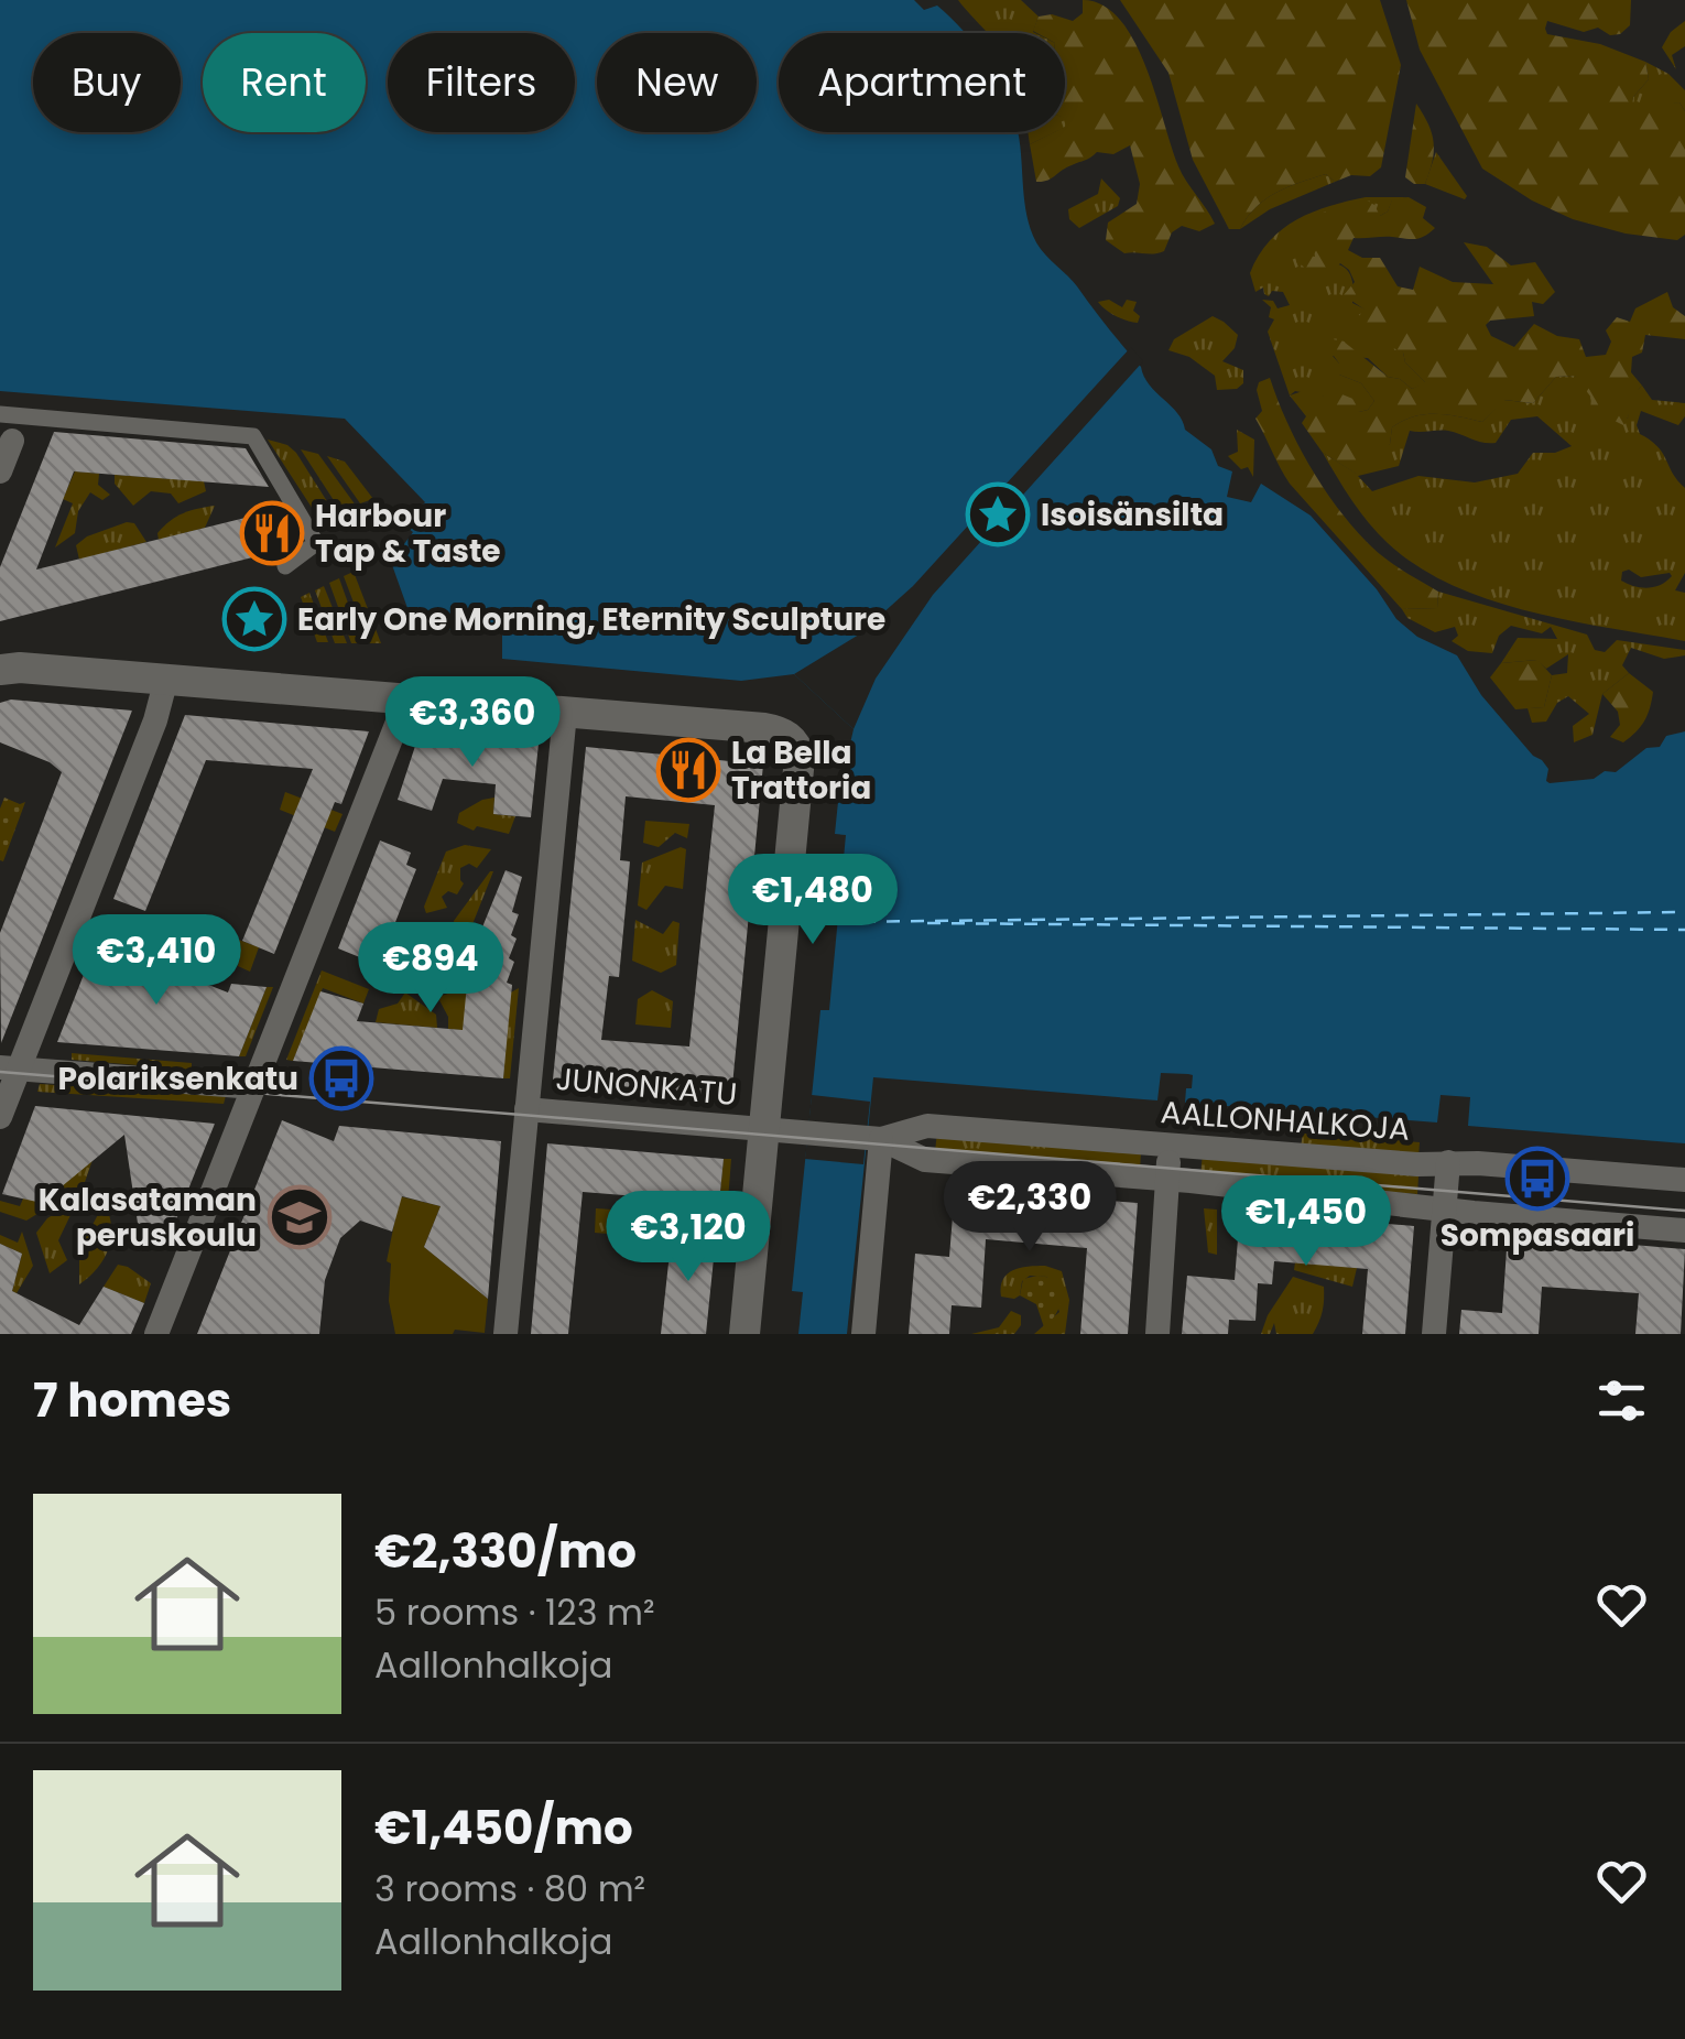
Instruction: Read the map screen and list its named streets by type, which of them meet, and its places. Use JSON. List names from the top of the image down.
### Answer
{
  "streets": {
    "street": ["JUNONKATU", "AALLONHALKOJA"]
  },
  "crossings": [
    ["JUNONKATU", "AALLONHALKOJA"]
  ],
  "places": {
    "place": ["Isoisänsilta", "Early One Morning, Eternity Sculpture"],
    "restaurant": ["Harbour Tap & Taste", "La Bella Trattoria"],
    "bus stop": ["Polariksenkatu", "Sompasaari"],
    "school or university": ["Kalasataman peruskoulu"]
  },
  "page": {
    "chip": [
      "Buy",
      "Rent",
      "Filters",
      "New",
      "Apartment"
    ],
    "price": [
      "€3,360",
      "€1,480",
      "€3,410",
      "€894",
      "€2,330",
      "€1,450",
      "€3,120"
    ],
    "heading": "7 homes",
    "list": [
      {
        "name": "€2,330/mo",
        "note": "5 rooms · 123 m² · Aallonhalkoja"
      },
      {
        "name": "€1,450/mo",
        "note": "3 rooms · 80 m² · Aallonhalkoja"
      }
    ]
  }
}
